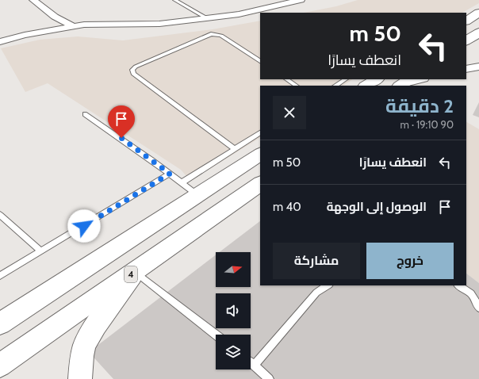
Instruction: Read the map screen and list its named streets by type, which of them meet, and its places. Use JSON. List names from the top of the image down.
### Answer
{
  "streets": {
    "main road": ["4"]
  },
  "north": "right",
  "page": {
    "turn": ["50 m", "انعطف يسارًا"],
    "heading": ["2 دقيقة", "90 m · 19:10"],
    "list": [
      {
        "name": "انعطف يسارًا",
        "value": "50 m"
      },
      {
        "name": "الوصول إلى الوجهة",
        "value": "40 m"
      }
    ],
    "buttons": ["خروج", "مشاركة"]
  }
}
